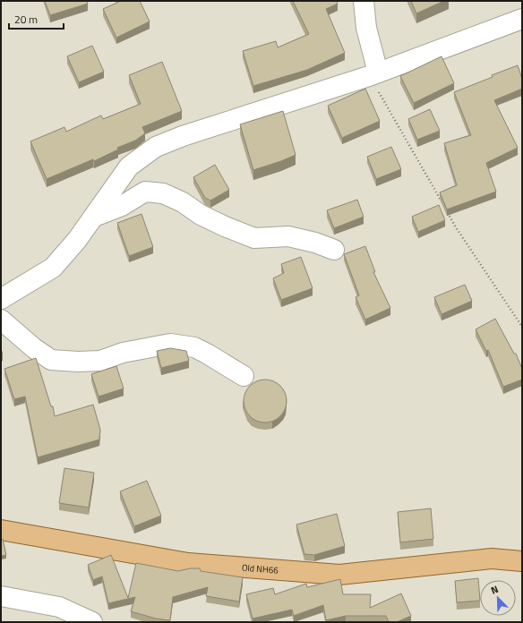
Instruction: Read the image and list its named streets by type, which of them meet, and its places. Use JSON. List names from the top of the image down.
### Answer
{
  "streets": {
    "main road": ["Old NH66"]
  },
  "scale_bar": "20 m",
  "north": "top left"
}
